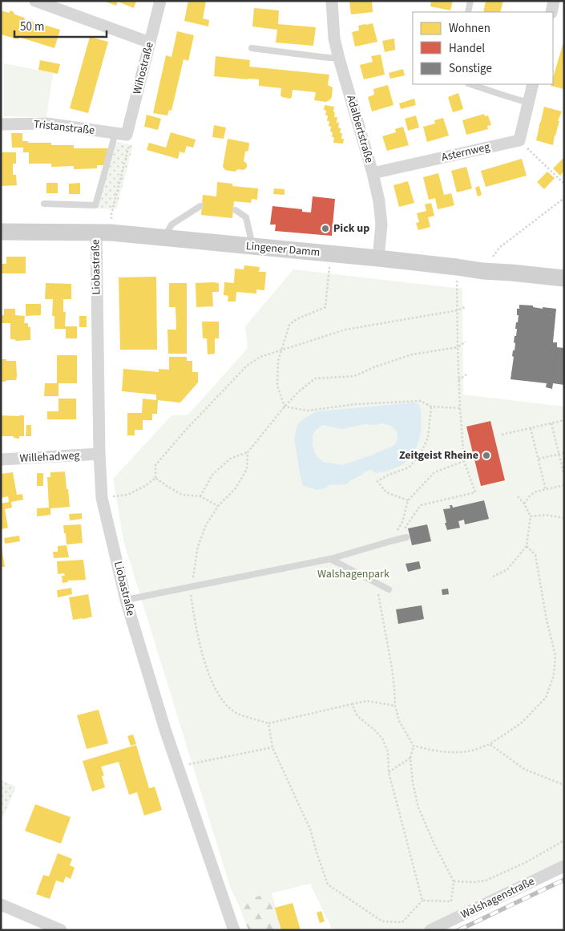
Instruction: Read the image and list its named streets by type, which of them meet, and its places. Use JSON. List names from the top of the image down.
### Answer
{
  "streets": {
    "main road": ["Lingener Damm"],
    "street": [
      "Wihostraße",
      "Tristanstraße",
      "Adalbertstraße",
      "Asternweg",
      "Liobastraße",
      "Willehadweg",
      "Walshagenstraße"
    ]
  },
  "crossings": [
    ["Wihostraße", "Tristanstraße"],
    ["Adalbertstraße", "Asternweg"],
    ["Adalbertstraße", "Lingener Damm"],
    ["Lingener Damm", "Liobastraße"],
    ["Liobastraße", "Willehadweg"]
  ],
  "parks": ["Walshagenpark"],
  "places": ["Pick up", "Zeitgeist Rheine"],
  "legend": ["Wohnen", "Handel", "Sonstige"],
  "scale_bar": "50 m"
}
